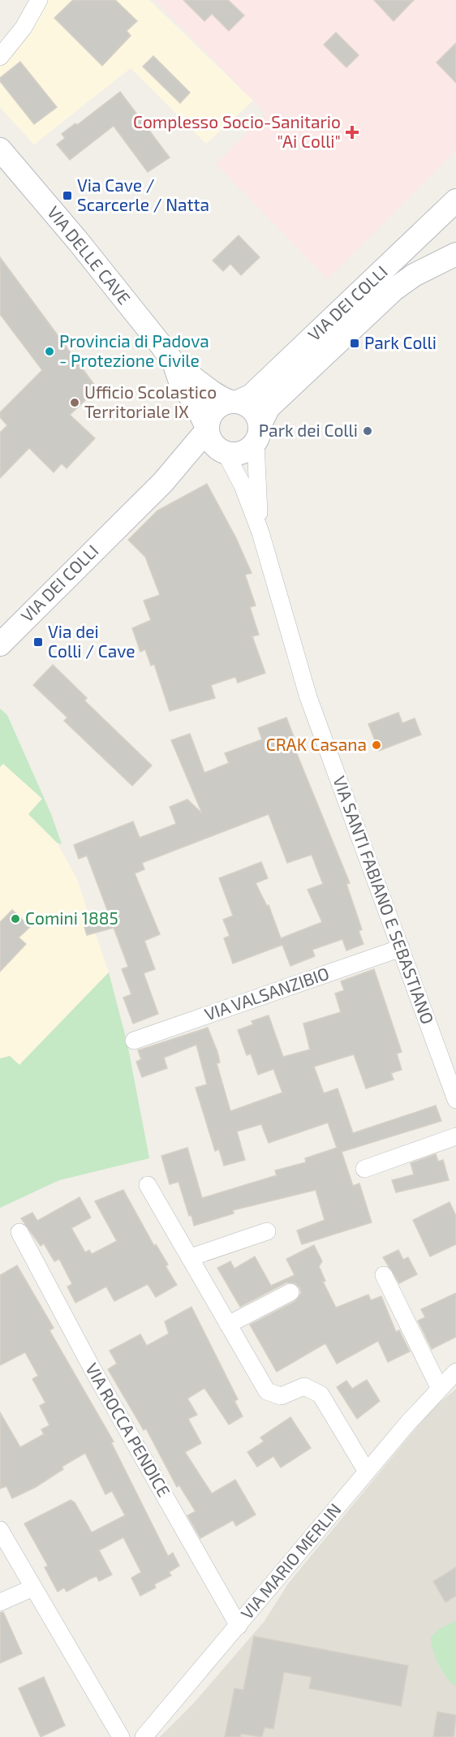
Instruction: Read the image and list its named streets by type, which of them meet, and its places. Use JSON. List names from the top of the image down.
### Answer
{
  "streets": {
    "main road": ["VIA DELLE CAVE", "VIA DEI COLLI"],
    "street": [
      "VIA SANTI FABIANO E SEBASTIANO",
      "VIA VALSANZIBIO",
      "VIA ROCCA PENDICE",
      "VIA MARIO MERLIN"
    ]
  },
  "crossings": [
    ["VIA DELLE CAVE", "VIA DEI COLLI"],
    ["VIA DELLE CAVE", "VIA SANTI FABIANO E SEBASTIANO"],
    ["VIA DEI COLLI", "VIA SANTI FABIANO E SEBASTIANO"],
    ["VIA SANTI FABIANO E SEBASTIANO", "VIA VALSANZIBIO"],
    ["VIA ROCCA PENDICE", "VIA MARIO MERLIN"]
  ],
  "places": {
    "health": ["Complesso Socio-Sanitario \"Ai Colli\""],
    "transit": ["Via Cave / Scarcerle / Natta", "Park Colli", "Via dei Colli / Cave"],
    "other": [
      "Provincia di Padova - Protezione Civile",
      "Ufficio Scolastico Territoriale IX",
      "Park dei Colli",
      "CRAK Casana",
      "Comini 1885"
    ]
  }
}
